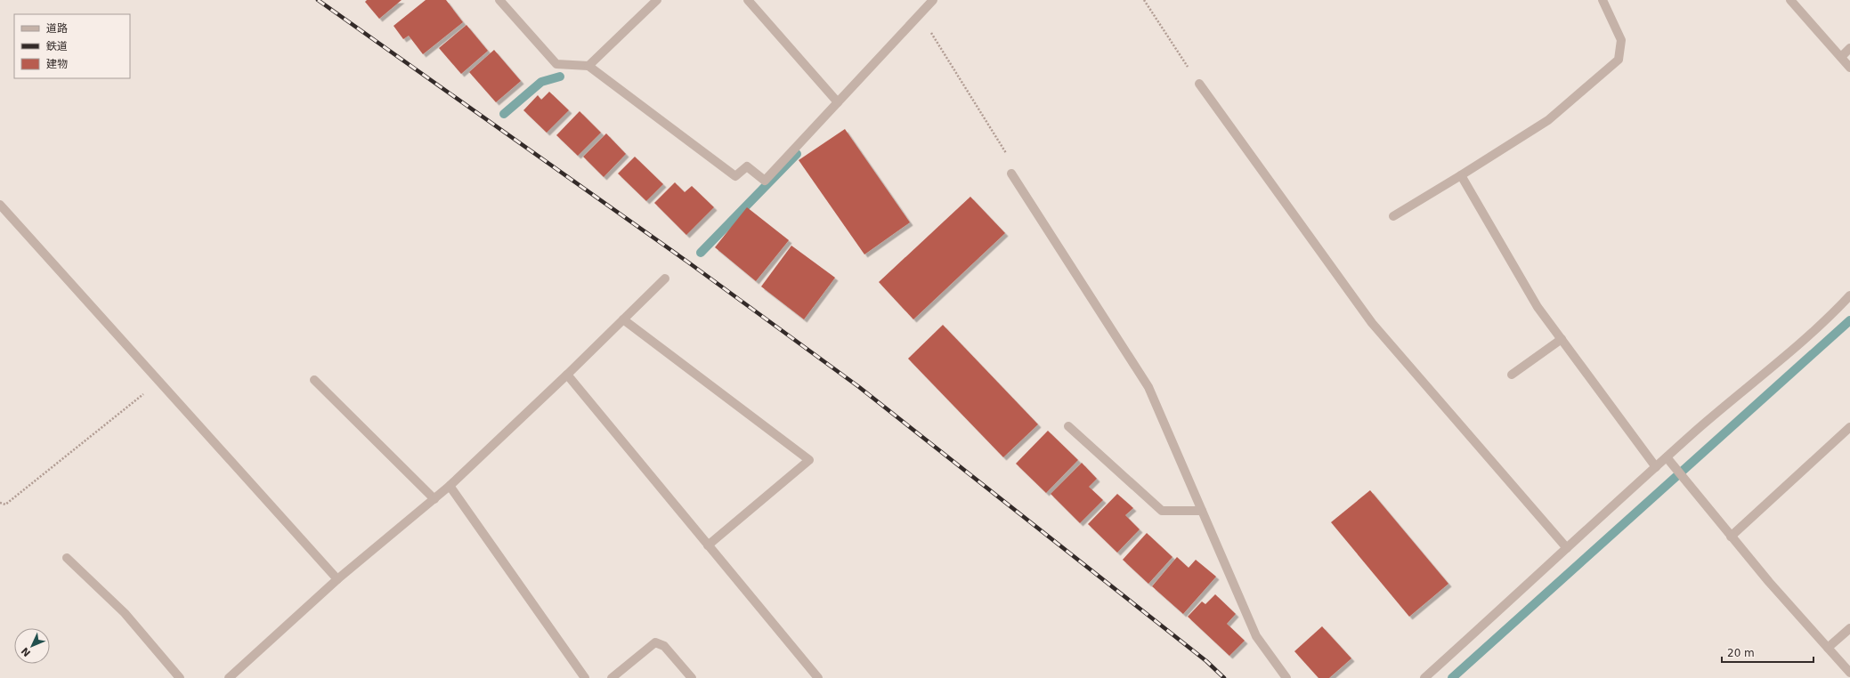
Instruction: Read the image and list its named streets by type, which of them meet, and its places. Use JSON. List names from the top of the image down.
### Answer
{
  "legend": ["道路", "鉄道", "建物"],
  "scale_bar": "20 m",
  "north": "bottom left"
}
